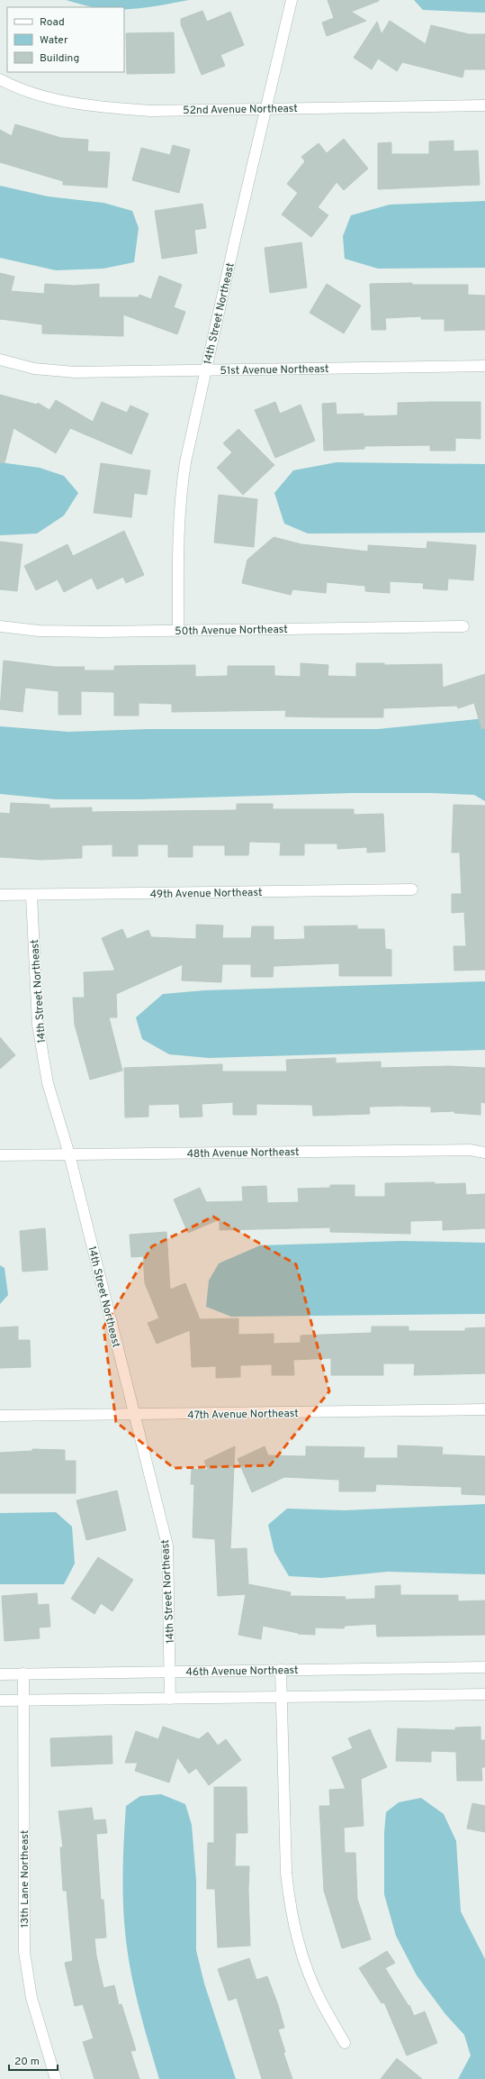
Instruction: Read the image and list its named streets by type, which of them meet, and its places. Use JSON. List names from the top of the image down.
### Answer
{
  "streets": {
    "street": [
      "52nd Avenue Northeast",
      "14th Street Northeast",
      "51st Avenue Northeast",
      "50th Avenue Northeast",
      "49th Avenue Northeast",
      "48th Avenue Northeast",
      "47th Avenue Northeast",
      "46th Avenue Northeast",
      "13th Lane Northeast"
    ]
  },
  "crossings": [
    ["52nd Avenue Northeast", "14th Street Northeast"],
    ["14th Street Northeast", "51st Avenue Northeast"],
    ["14th Street Northeast", "50th Avenue Northeast"],
    ["14th Street Northeast", "49th Avenue Northeast"],
    ["14th Street Northeast", "48th Avenue Northeast"],
    ["14th Street Northeast", "47th Avenue Northeast"],
    ["14th Street Northeast", "46th Avenue Northeast"],
    ["46th Avenue Northeast", "13th Lane Northeast"]
  ],
  "legend": ["Road", "Water", "Building"],
  "scale_bar": "20 m"
}
